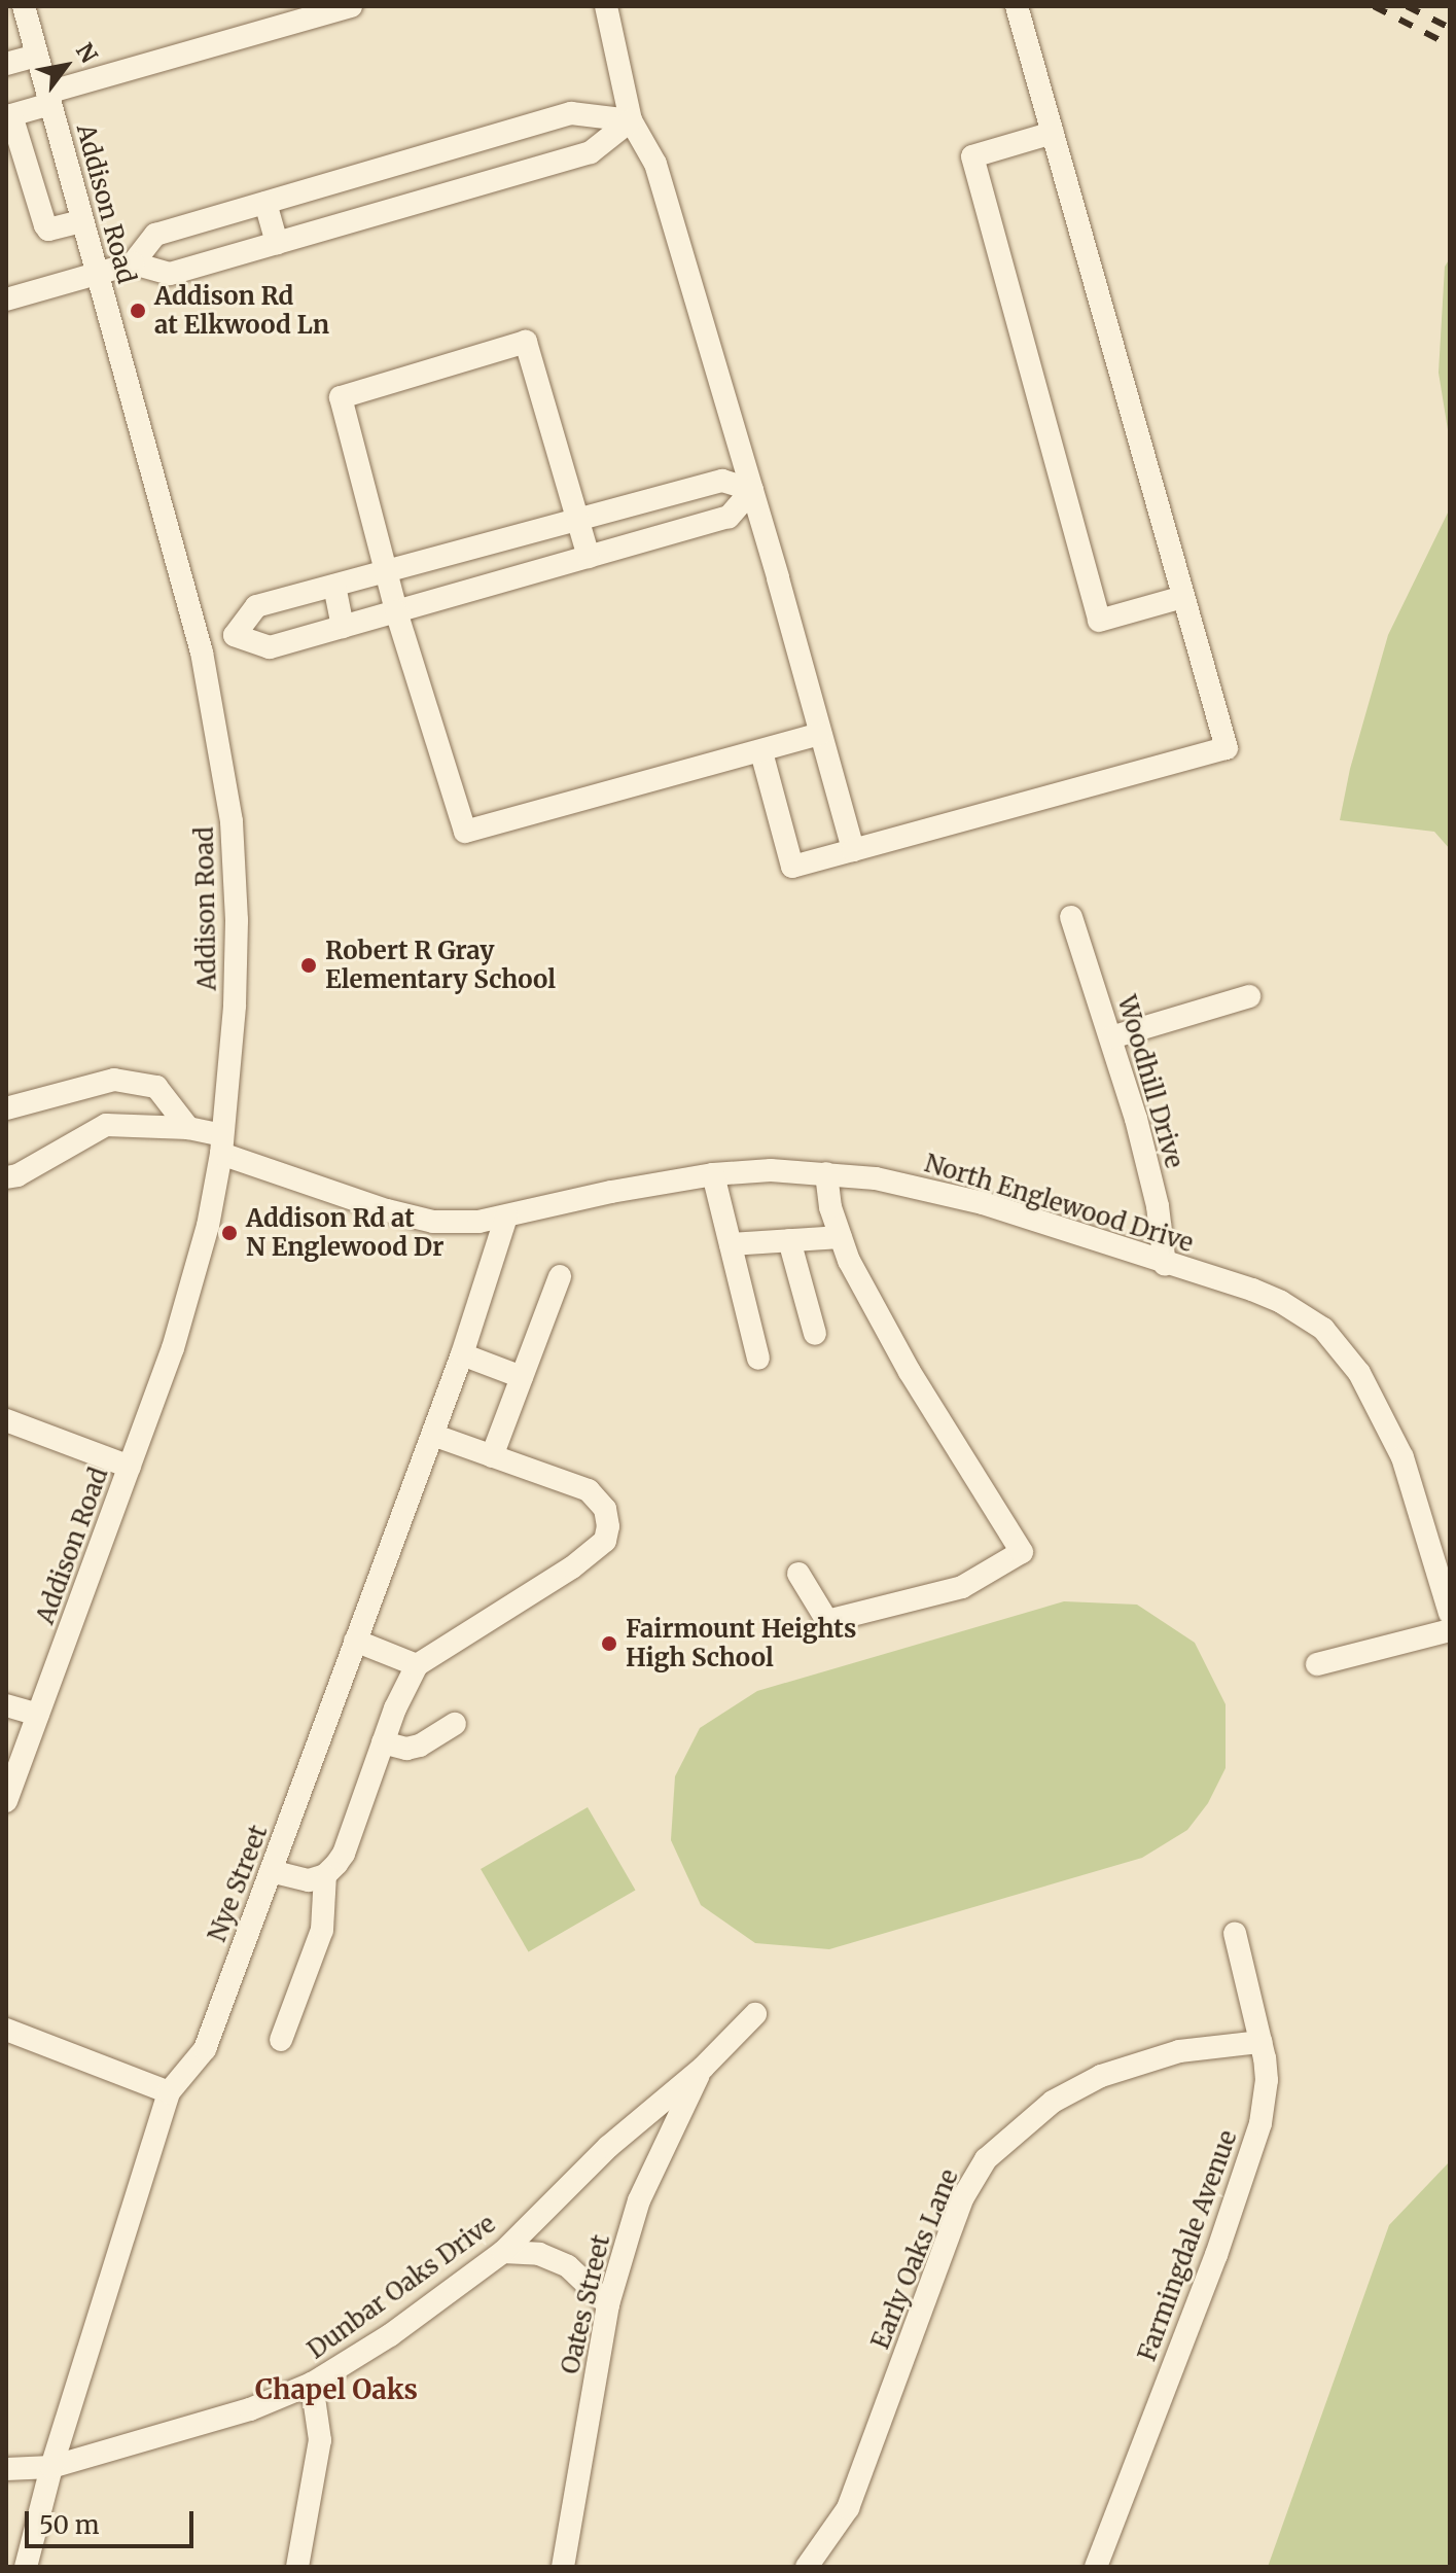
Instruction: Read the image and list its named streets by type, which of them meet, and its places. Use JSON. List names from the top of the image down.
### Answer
{
  "streets": {
    "street": [
      "Addison Road",
      "Woodhill Drive",
      "North Englewood Drive",
      "Nye Street",
      "Farmingdale Avenue",
      "Early Oaks Lane",
      "Dunbar Oaks Drive",
      "Oates Street"
    ]
  },
  "crossings": [
    ["Addison Road", "North Englewood Drive"],
    ["Woodhill Drive", "North Englewood Drive"],
    ["North Englewood Drive", "Nye Street"],
    ["Nye Street", "Dunbar Oaks Drive"],
    ["Farmingdale Avenue", "Early Oaks Lane"],
    ["Dunbar Oaks Drive", "Oates Street"]
  ],
  "districts": ["Chapel Oaks"],
  "places": [
    "Addison Rd at Elkwood Ln",
    "Robert R Gray Elementary School",
    "Addison Rd at N Englewood Dr",
    "Fairmount Heights High School"
  ],
  "scale_bar": "50 m",
  "north": "top right"
}
